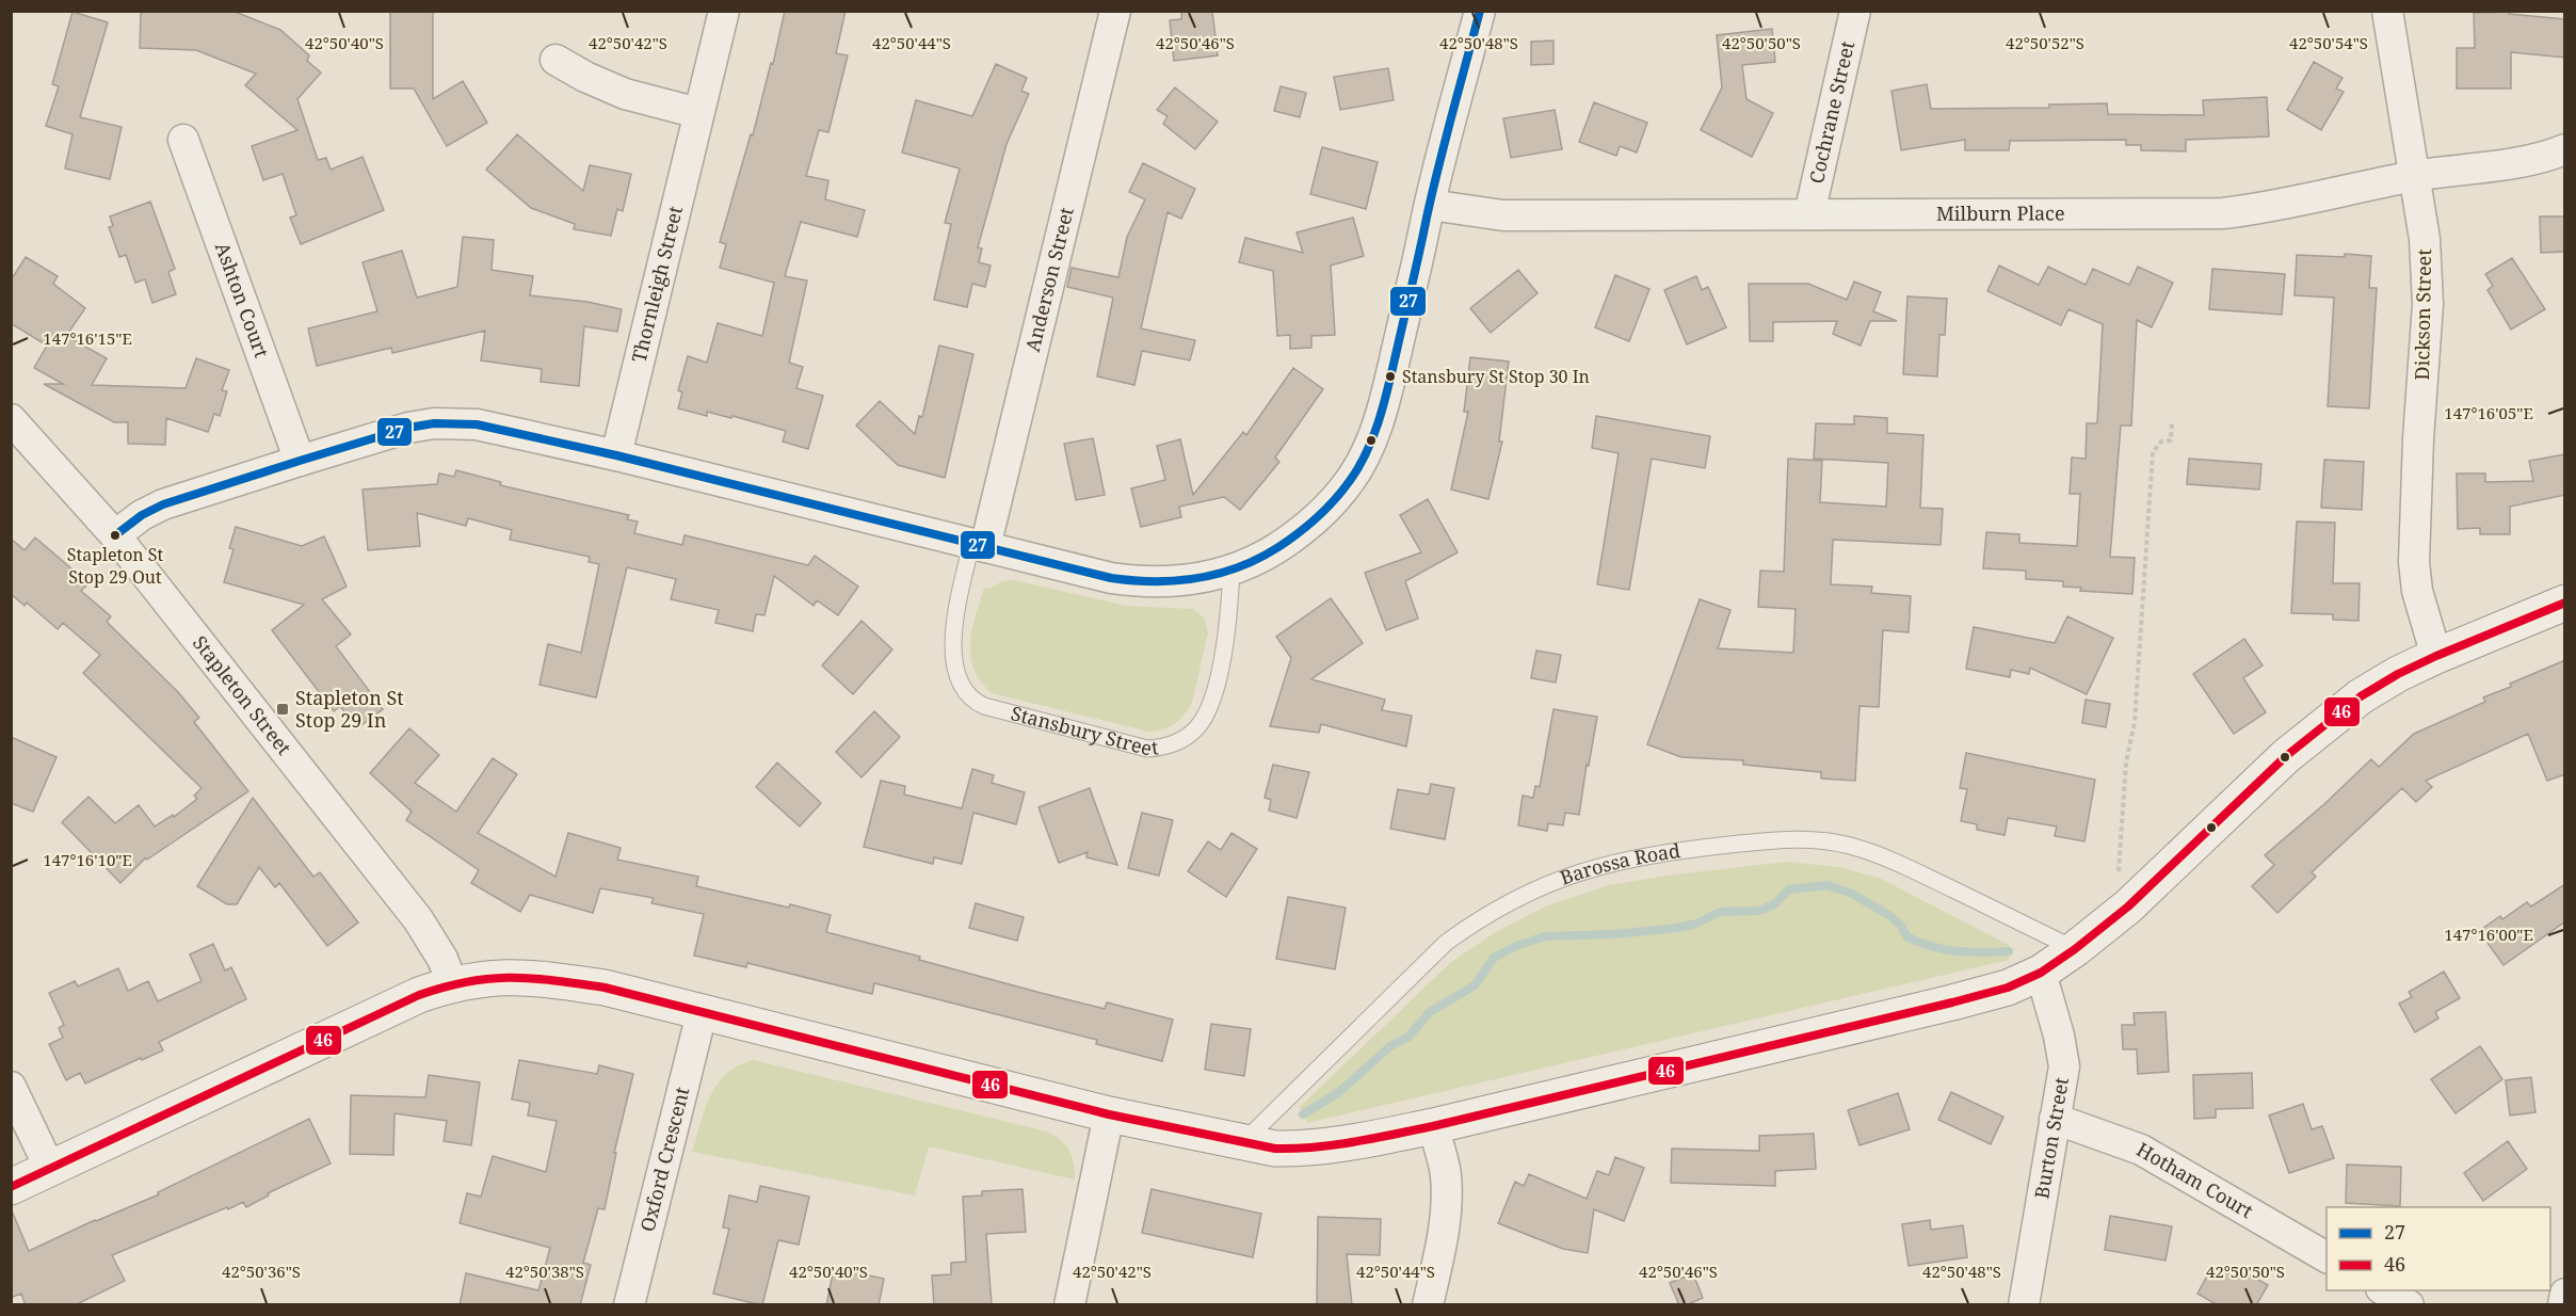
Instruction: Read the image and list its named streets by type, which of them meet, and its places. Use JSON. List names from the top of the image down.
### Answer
{
  "streets": {
    "street": [
      "Cochrane Street",
      "Milburn Place",
      "Anderson Street",
      "Thornleigh Street",
      "Ashton Court",
      "Dickson Street",
      "Stapleton Street",
      "Burton Street",
      "Oxford Crescent",
      "Hotham Court"
    ],
    "lane": ["Stansbury Street", "Barossa Road"]
  },
  "crossings": [
    ["Cochrane Street", "Milburn Place"],
    ["Milburn Place", "Dickson Street"],
    ["Anderson Street", "Stansbury Street"],
    ["Burton Street", "Hotham Court"]
  ],
  "places": {
    "other": ["Stansbury St Stop 30 In", "Stapleton St Stop 29 Out"],
    "transit": ["Stapleton St Stop 29 In"]
  },
  "lines": ["transit line 27", "transit line 46"],
  "legend": ["27", "46"],
  "coordinates": [
    "42°50'40\"S",
    "42°50'42\"S",
    "42°50'44\"S",
    "42°50'46\"S",
    "42°50'48\"S",
    "42°50'50\"S",
    "42°50'52\"S",
    "42°50'54\"S",
    "147°16'15\"E",
    "147°16'05\"E",
    "147°16'10\"E",
    "147°16'00\"E",
    "42°50'36\"S",
    "42°50'38\"S"
  ]
}
